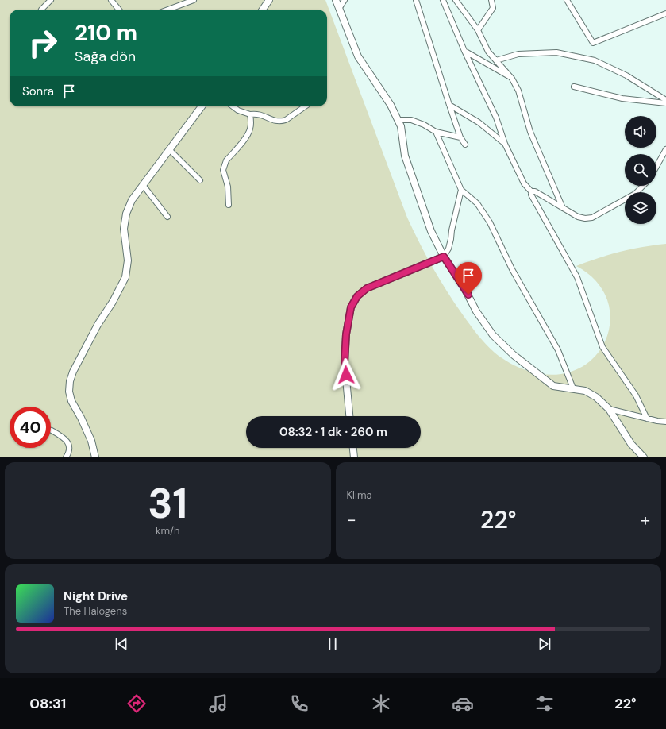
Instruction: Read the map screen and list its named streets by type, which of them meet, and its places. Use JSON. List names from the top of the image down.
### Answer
{
  "page": {
    "turn": ["210 m", "Sağa dön"],
    "then": "Sonra",
    "limit": "40",
    "trip": "08:32 · 1 dk · 260 m",
    "tile": [
      ["31", "km/h"],
      "Klima"
    ],
    "heat": ["−", "22°", "+"],
    "song": ["Night Drive", "The Halogens"],
    "tabs": ["08:31", "22°"]
  }
}
